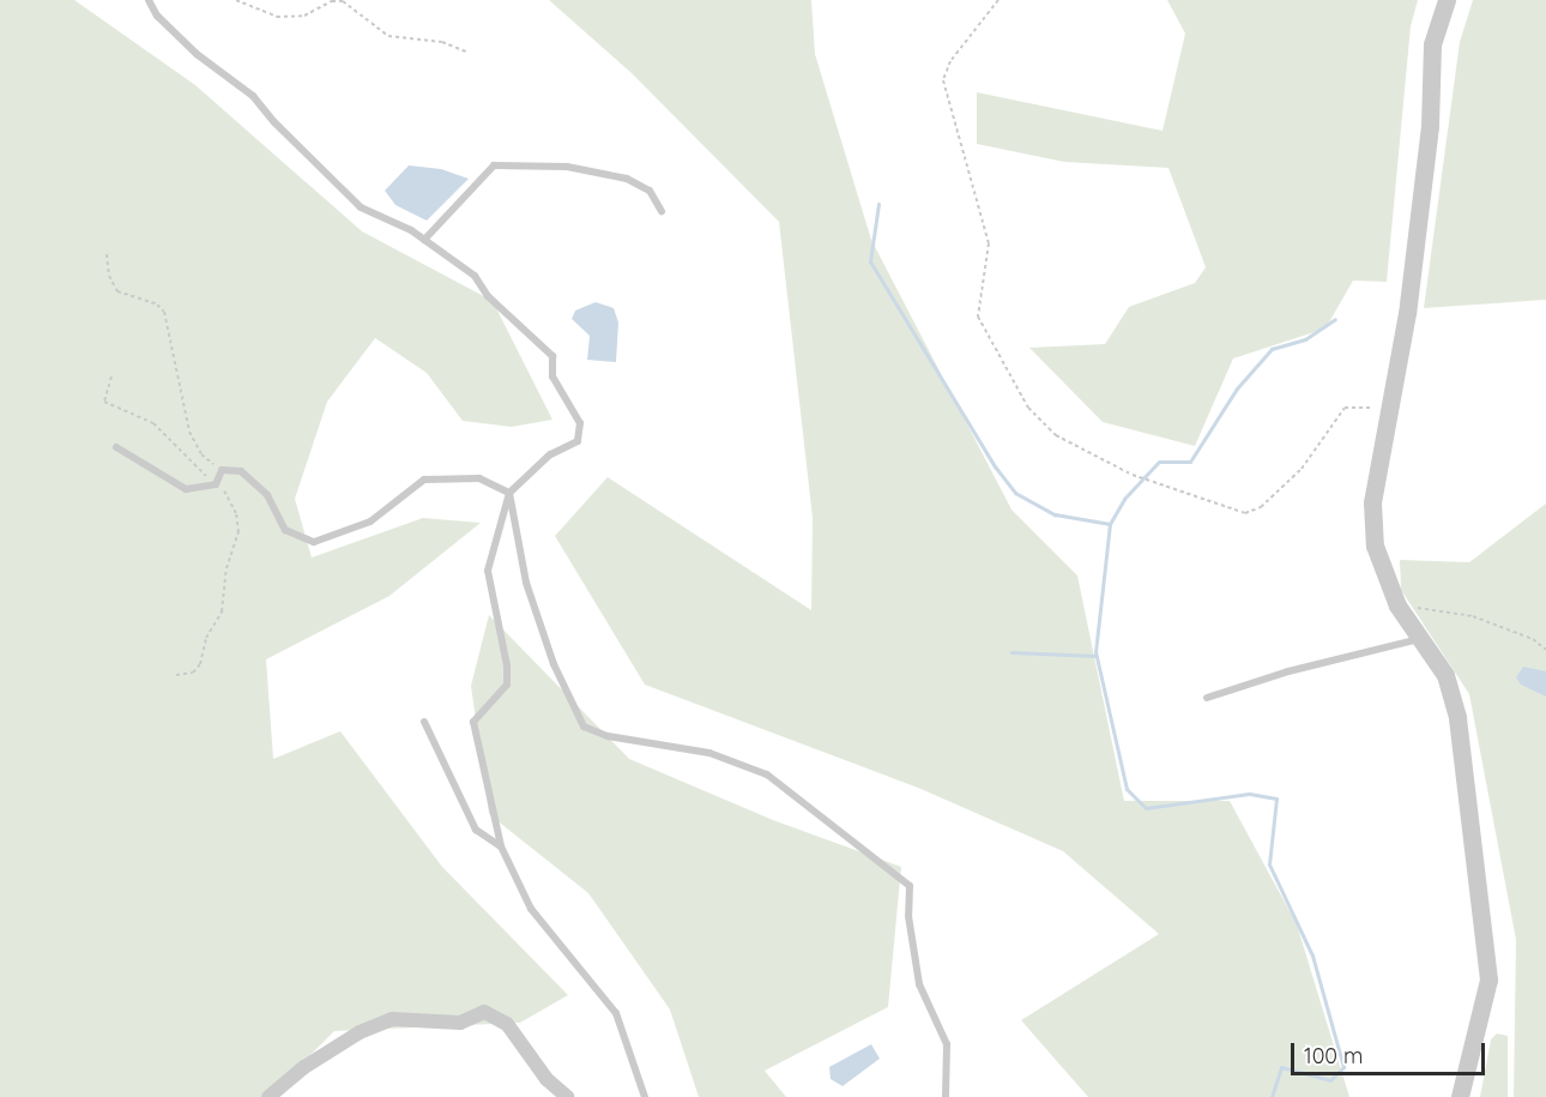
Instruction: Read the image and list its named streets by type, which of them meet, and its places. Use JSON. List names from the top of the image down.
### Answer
{
  "scale_bar": "100 m"
}
